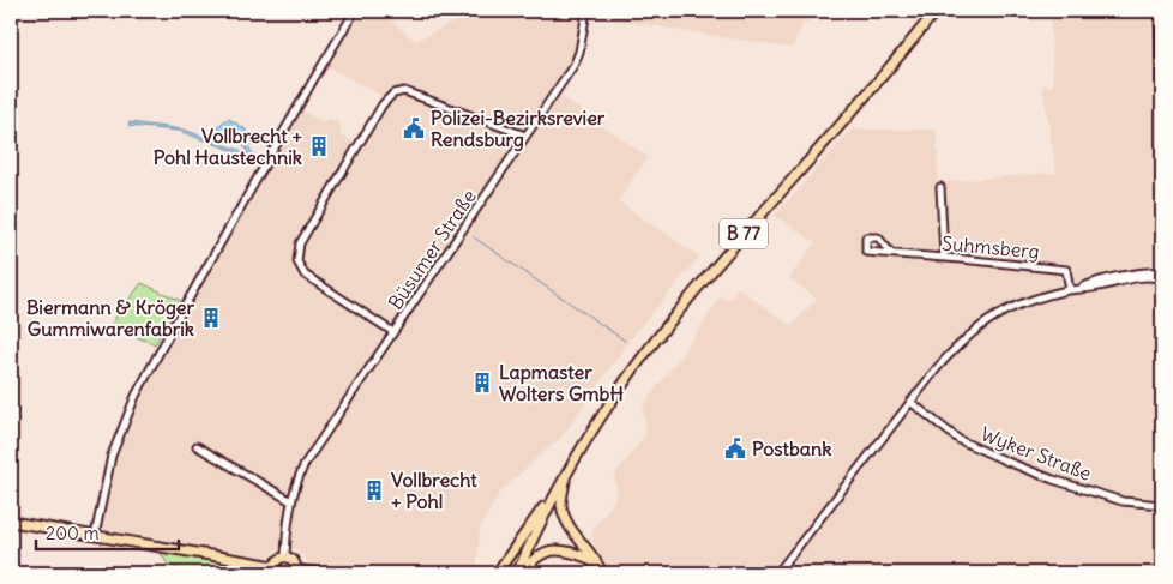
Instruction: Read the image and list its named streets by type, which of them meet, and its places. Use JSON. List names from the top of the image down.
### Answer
{
  "streets": {
    "main road": ["B 77"],
    "street": ["Suhmsberg", "Büsumer Straße", "Wyker Straße"]
  },
  "places": {
    "public building": ["Polizei-Bezirksrevier Rendsburg", "Postbank"],
    "building": [
      "Vollbrecht + Pohl Haustechnik",
      "Biermann & Kröger Gummiwarenfabrik",
      "Lapmaster Wolters GmbH",
      "Vollbrecht + Pohl"
    ]
  },
  "scale_bar": "200 m"
}
